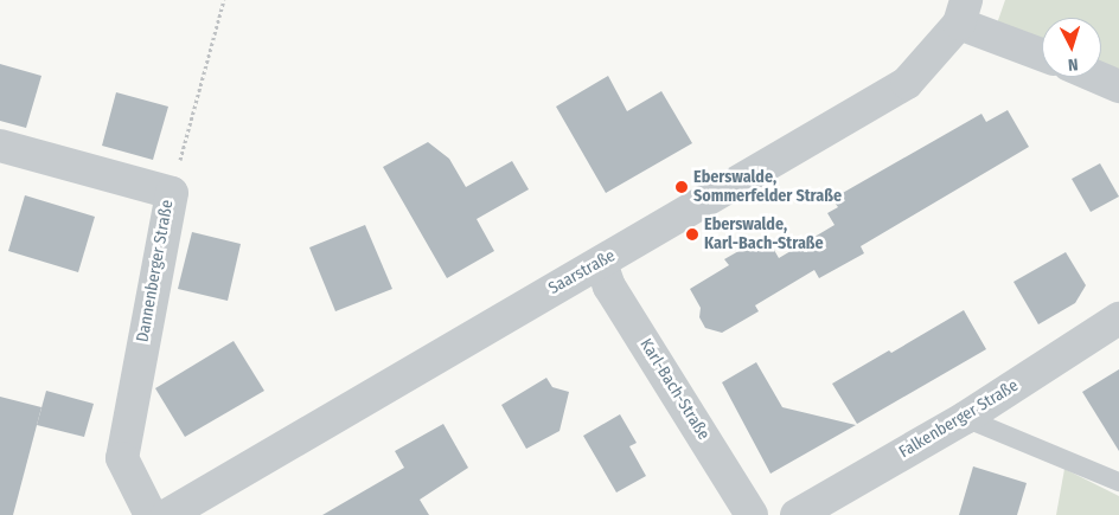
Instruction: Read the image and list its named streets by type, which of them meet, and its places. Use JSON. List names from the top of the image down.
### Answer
{
  "streets": {
    "street": [
      "Dannenberger Straße",
      "Saarstraße",
      "Karl-Bach-Straße",
      "Falkenberger Straße"
    ]
  },
  "crossings": [
    ["Saarstraße", "Karl-Bach-Straße"]
  ],
  "places": ["Eberswalde, Sommerfelder Straße", "Eberswalde, Karl-Bach-Straße"],
  "north": "bottom"
}
